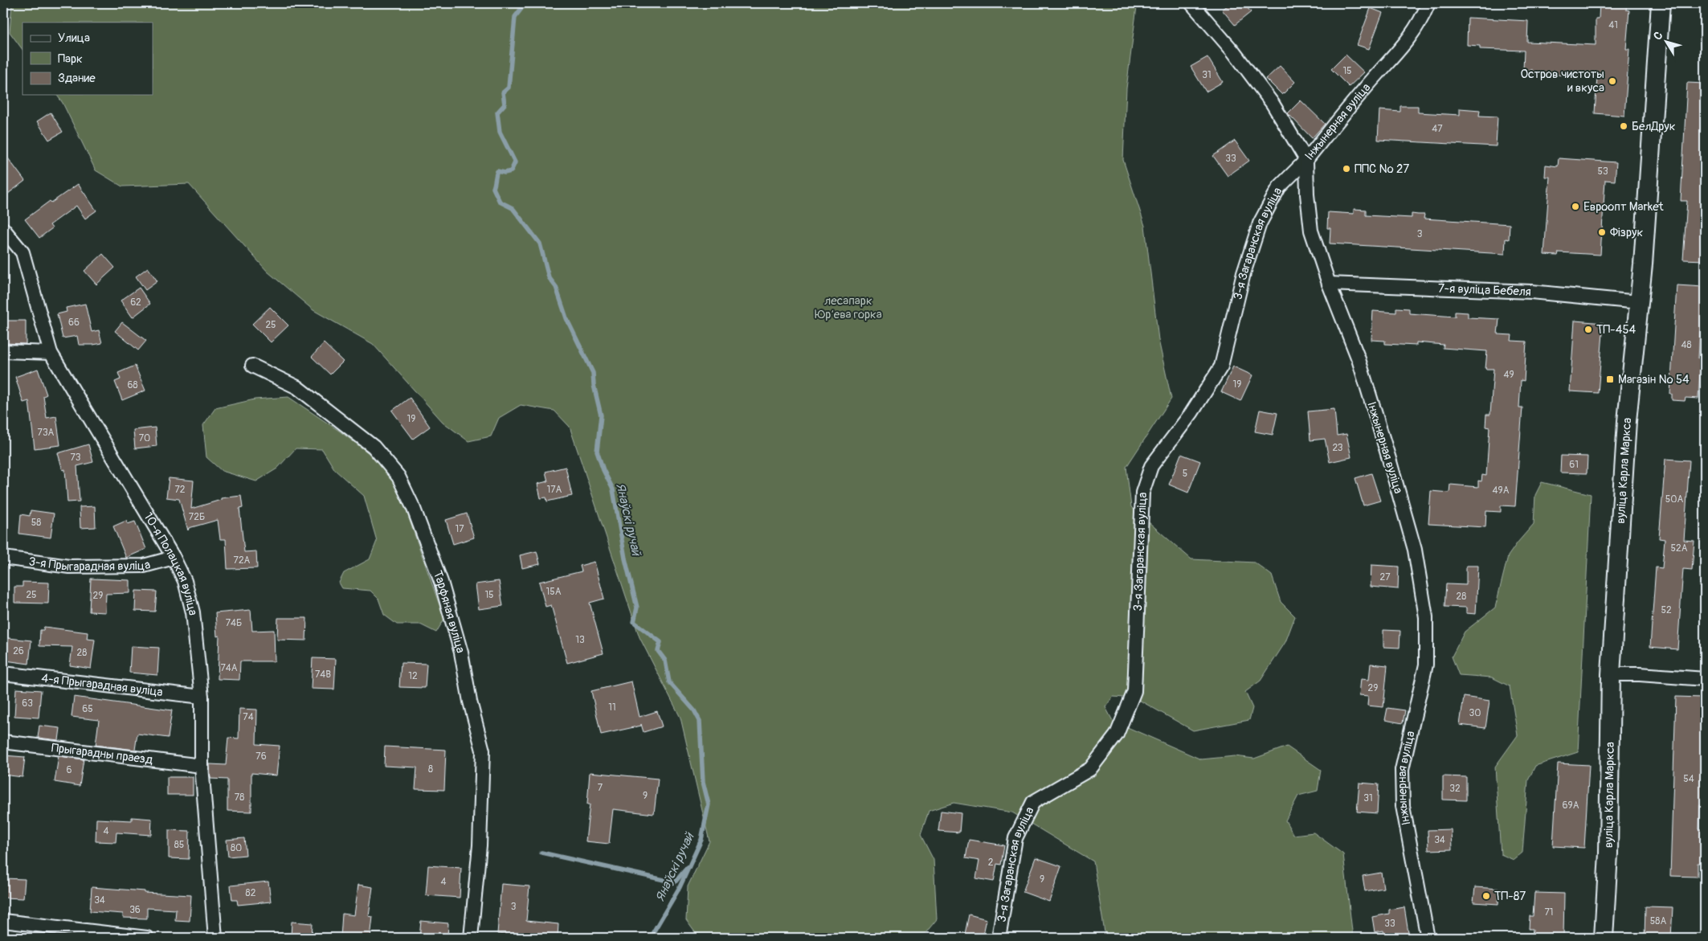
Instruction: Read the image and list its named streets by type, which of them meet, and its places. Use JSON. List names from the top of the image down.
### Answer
{
  "streets": {
    "main road": ["вуліца Карла Маркса"],
    "street": [
      "Інжынерная вуліца",
      "3-я Загаранская вуліца",
      "7-я вуліца Бебеля",
      "3-я Прыгарадная вуліца",
      "10-я Полацкая вуліца",
      "Тарфяная вуліца",
      "4-я Прыгарадная вуліца",
      "Прыгарадны праезд"
    ]
  },
  "crossings": [
    ["Інжынерная вуліца", "3-я Загаранская вуліца"],
    ["Інжынерная вуліца", "7-я вуліца Бебеля"],
    ["7-я вуліца Бебеля", "вуліца Карла Маркса"],
    ["3-я Прыгарадная вуліца", "10-я Полацкая вуліца"],
    ["10-я Полацкая вуліца", "4-я Прыгарадная вуліца"],
    ["10-я Полацкая вуліца", "Прыгарадны праезд"]
  ],
  "water": ["Янаўскі ручай"],
  "parks": ["лесапарк Юрʼева горка"],
  "places": {
    "other": [
      "Остров чистоты и вкуса",
      "БелДрук",
      "ППС № 27",
      "Евроопт Market",
      "Фізрук",
      "ТП-454",
      "ТП-87"
    ],
    "transit": ["Магазін № 54"]
  },
  "house_numbers": [
    "41",
    "15",
    "31",
    "47",
    "33",
    "53",
    "3",
    "62",
    "66",
    "25",
    "48",
    "49",
    "19",
    "68",
    "19",
    "73А",
    "70",
    "23",
    "73",
    "61",
    "5",
    "72",
    "17А",
    "49А",
    "50А",
    "72Б",
    "58",
    "17",
    "52А",
    "72А",
    "27",
    "15А",
    "25",
    "15",
    "29",
    "28",
    "52",
    "74Б",
    "13",
    "26",
    "28",
    "74А",
    "74В",
    "12",
    "29",
    "63",
    "11",
    "65",
    "30",
    "74",
    "76",
    "8",
    "6",
    "54",
    "7",
    "32",
    "9",
    "78",
    "31",
    "69А",
    "4",
    "34",
    "85",
    "80",
    "2",
    "9",
    "4",
    "82",
    "34",
    "3",
    "36",
    "71",
    "58А",
    "33"
  ],
  "legend": ["Улица", "Парк", "Здание"],
  "north": "top left"
}
